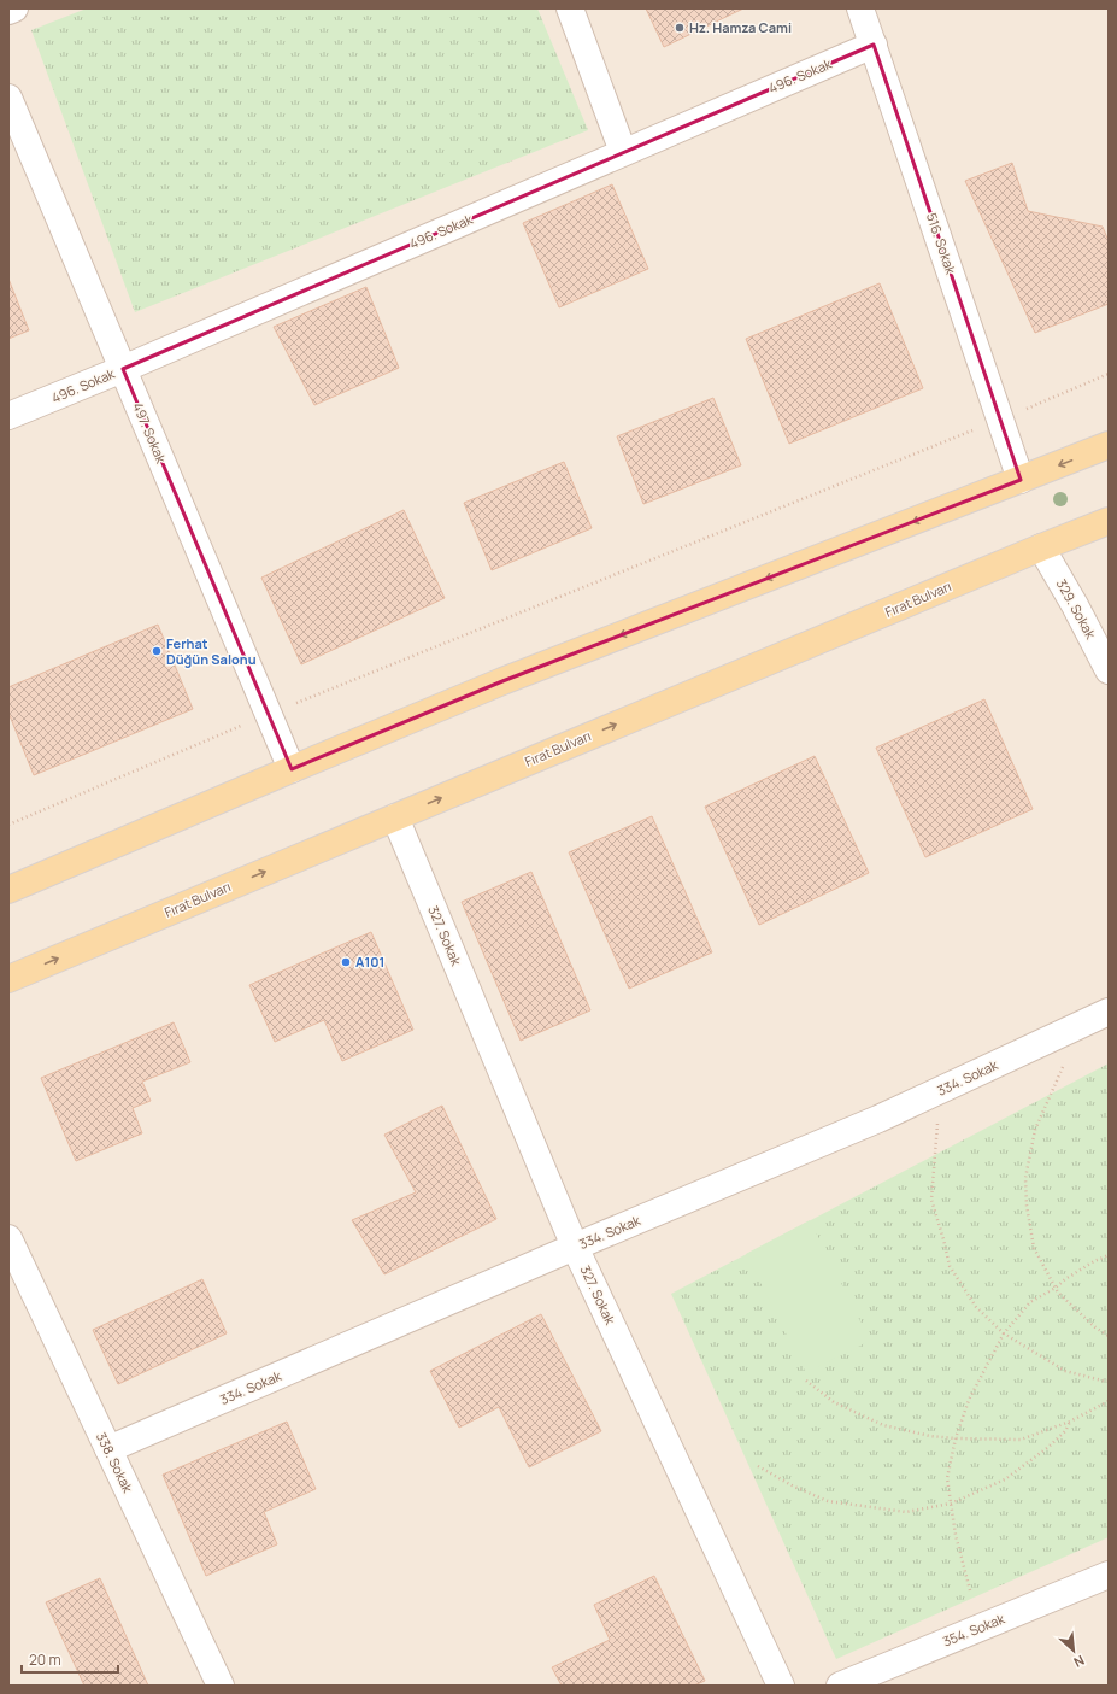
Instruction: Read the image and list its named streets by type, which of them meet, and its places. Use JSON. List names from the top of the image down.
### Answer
{
  "streets": {
    "main road": ["Fırat Bulvarı"],
    "street": [
      "496. Sokak",
      "516. Sokak",
      "497. Sokak",
      "329. Sokak",
      "327. Sokak",
      "334. Sokak",
      "338. Sokak",
      "354. Sokak"
    ]
  },
  "crossings": [
    ["496. Sokak", "516. Sokak"],
    ["496. Sokak", "497. Sokak"],
    ["Fırat Bulvarı", "329. Sokak"],
    ["Fırat Bulvarı", "327. Sokak"],
    ["327. Sokak", "334. Sokak"],
    ["334. Sokak", "338. Sokak"]
  ],
  "places": ["Hz. Hamza Cami", "Ferhat Düğün Salonu", "A101"],
  "scale_bar": "20 m",
  "north": "bottom right"
}
